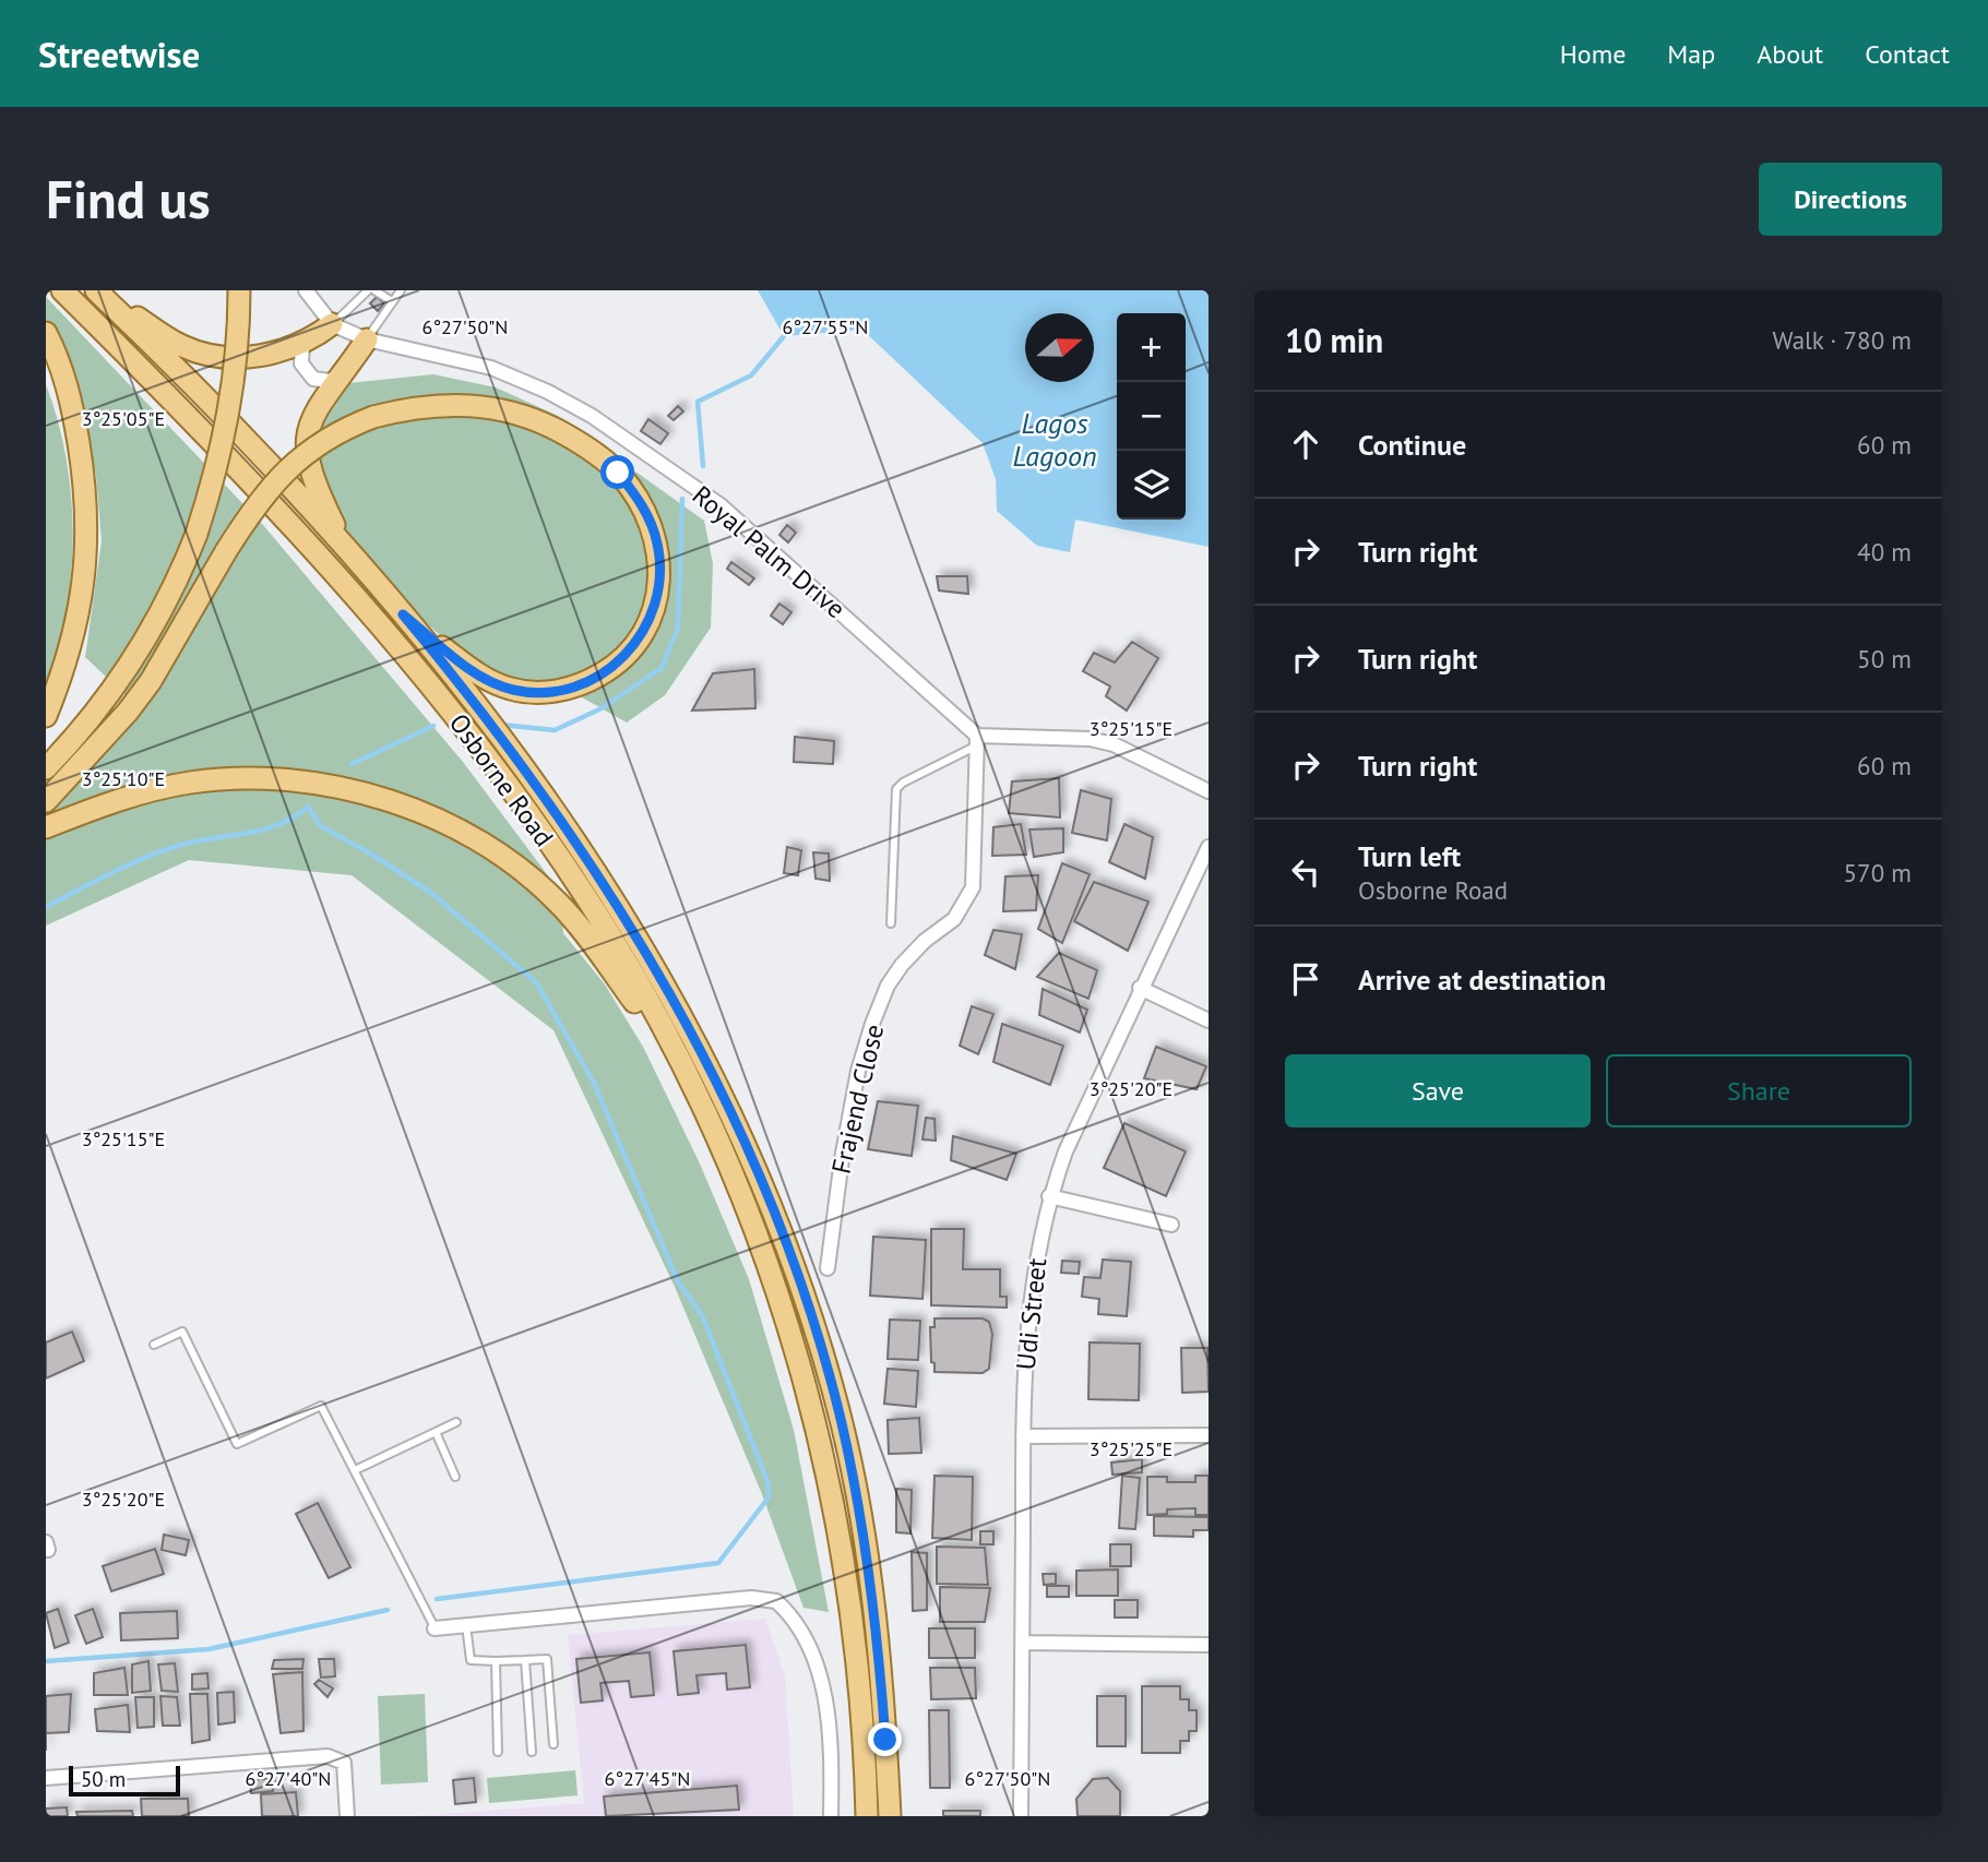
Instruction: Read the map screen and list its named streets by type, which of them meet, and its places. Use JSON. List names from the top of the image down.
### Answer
{
  "streets": {
    "main road": ["Osborne Road"],
    "street": ["Royal Palm Drive", "Frajend Close", "Udi Street"]
  },
  "crossings": [
    ["Royal Palm Drive", "Frajend Close"]
  ],
  "water": ["Lagos Lagoon"],
  "scale_bar": "50 m",
  "north": "right",
  "page": {
    "header": "Streetwise",
    "nav": [
      "Home",
      "Map",
      "About",
      "Contact"
    ],
    "buttons": [
      "Directions",
      ["Save", "Share"]
    ],
    "title": "Find us",
    "heading": ["10 min", "Walk · 780 m"],
    "map_buttons": ["+", "−"],
    "list": [
      ["Continue", "60 m"],
      ["Turn right", "40 m"],
      ["Turn right", "50 m"],
      ["Turn right", "60 m"],
      ["Turn left", "Osborne Road", "570 m"],
      "Arrive at destination"
    ],
    "scale": "50 m"
  },
  "coordinates": [
    "6°27'50\"N",
    "6°27'55\"N",
    "3°25'05\"E",
    "3°25'15\"E",
    "3°25'10\"E",
    "3°25'20\"E",
    "3°25'25\"E",
    "6°27'40\"N",
    "6°27'45\"N"
  ]
}
